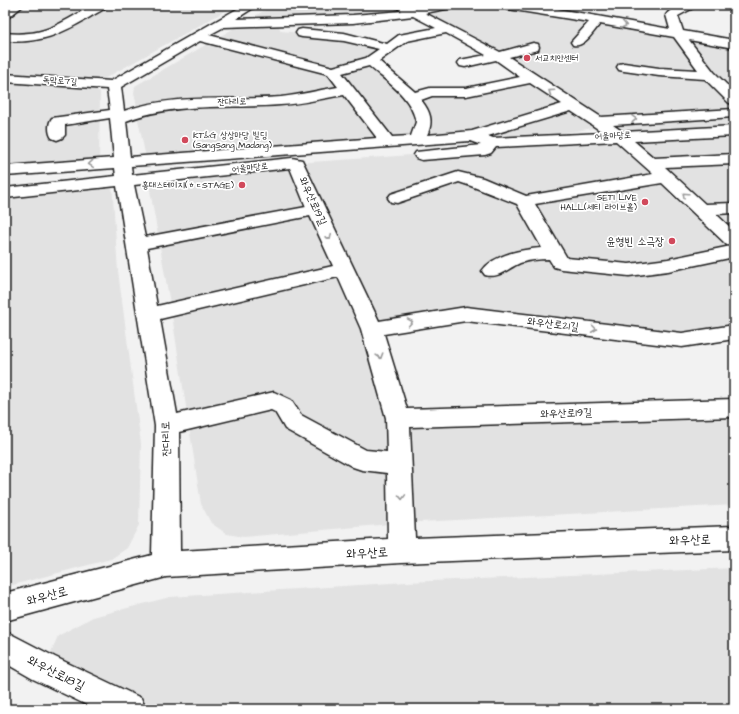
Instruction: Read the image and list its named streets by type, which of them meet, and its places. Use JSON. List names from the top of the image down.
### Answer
{
  "streets": {
    "street": [
      "독막로7길",
      "잔다리로",
      "어울마당로",
      "와우산로19길",
      "와우산로21길",
      "와우산로",
      "와우산로18길"
    ]
  },
  "crossings": [
    ["독막로7길", "잔다리로"],
    ["잔다리로", "어울마당로"],
    ["잔다리로", "와우산로"],
    ["어울마당로", "와우산로19길"],
    ["와우산로19길", "와우산로21길"],
    ["와우산로19길", "와우산로"]
  ],
  "places": [
    "서교치안센터",
    "KT&G 상상마당 빌딩 (SangSang Madang)",
    "홍대스테이지(ㅎㄷSTAGE)",
    "SETI LIVE HALL(세티 라이브홀)",
    "윤형빈 소극장"
  ]
}
